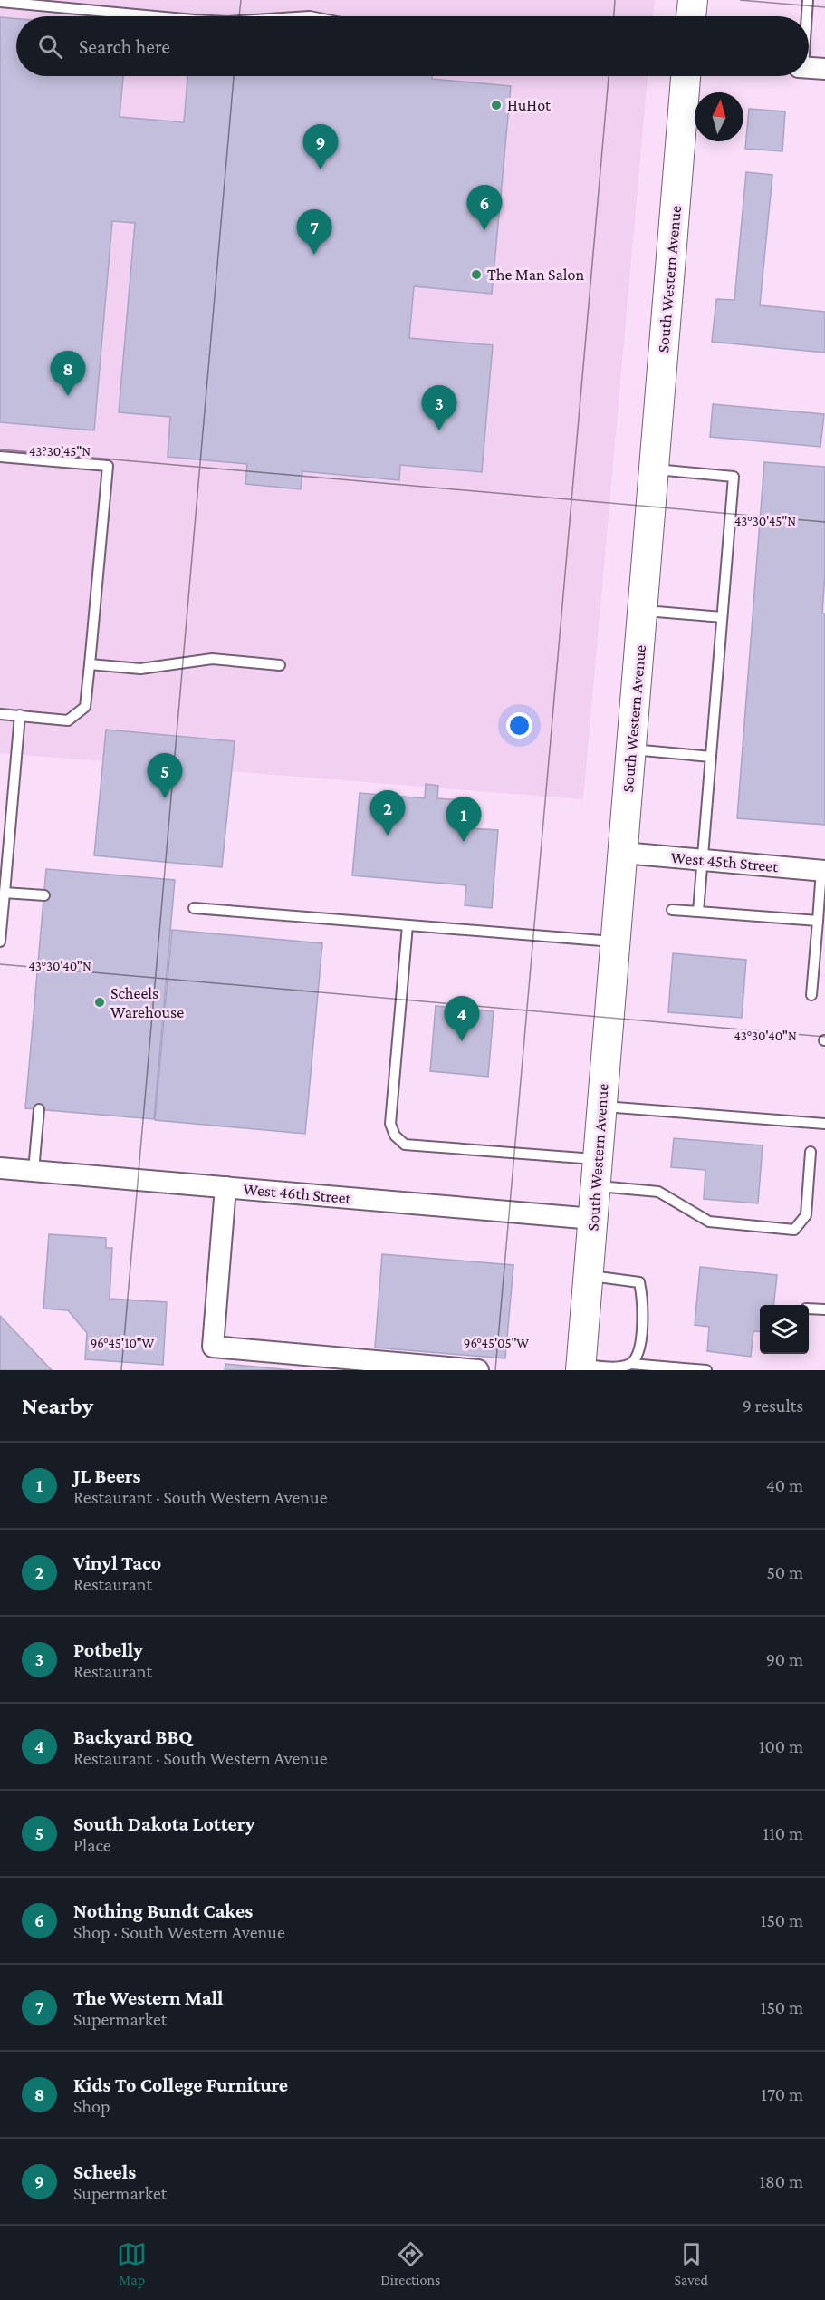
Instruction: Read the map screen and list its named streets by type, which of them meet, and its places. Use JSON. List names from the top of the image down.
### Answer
{
  "streets": {
    "main road": ["South Western Avenue"],
    "street": ["West 45th Street", "West 46th Street"]
  },
  "crossings": [
    ["South Western Avenue", "West 45th Street"],
    ["South Western Avenue", "West 46th Street"]
  ],
  "places": ["HuHot", "The Man Salon", "Scheels Warehouse"],
  "north": "top",
  "page": {
    "search": "Search here",
    "pins": [
      "9",
      "6",
      "7",
      "8",
      "3",
      "5",
      "2",
      "1",
      "4"
    ],
    "heading": ["Nearby", "9 results"],
    "list": [
      {
        "mark": "1",
        "name": "JL Beers",
        "note": "Restaurant · South Western Avenue",
        "value": "40 m"
      },
      {
        "mark": "2",
        "name": "Vinyl Taco",
        "note": "Restaurant",
        "value": "50 m"
      },
      {
        "mark": "3",
        "name": "Potbelly",
        "note": "Restaurant",
        "value": "90 m"
      },
      {
        "mark": "4",
        "name": "Backyard BBQ",
        "note": "Restaurant · South Western Avenue",
        "value": "100 m"
      },
      {
        "mark": "5",
        "name": "South Dakota Lottery",
        "note": "Place",
        "value": "110 m"
      },
      {
        "mark": "6",
        "name": "Nothing Bundt Cakes",
        "note": "Shop · South Western Avenue",
        "value": "150 m"
      },
      {
        "mark": "7",
        "name": "The Western Mall",
        "note": "Supermarket",
        "value": "150 m"
      },
      {
        "mark": "8",
        "name": "Kids To College Furniture",
        "note": "Shop",
        "value": "170 m"
      },
      {
        "mark": "9",
        "name": "Scheels",
        "note": "Supermarket",
        "value": "180 m"
      }
    ],
    "nav": ["Map", "Directions", "Saved"]
  },
  "coordinates": [
    "43°30'45\"N",
    "43°30'40\"N",
    "96°45'10\"W",
    "96°45'05\"W"
  ]
}
